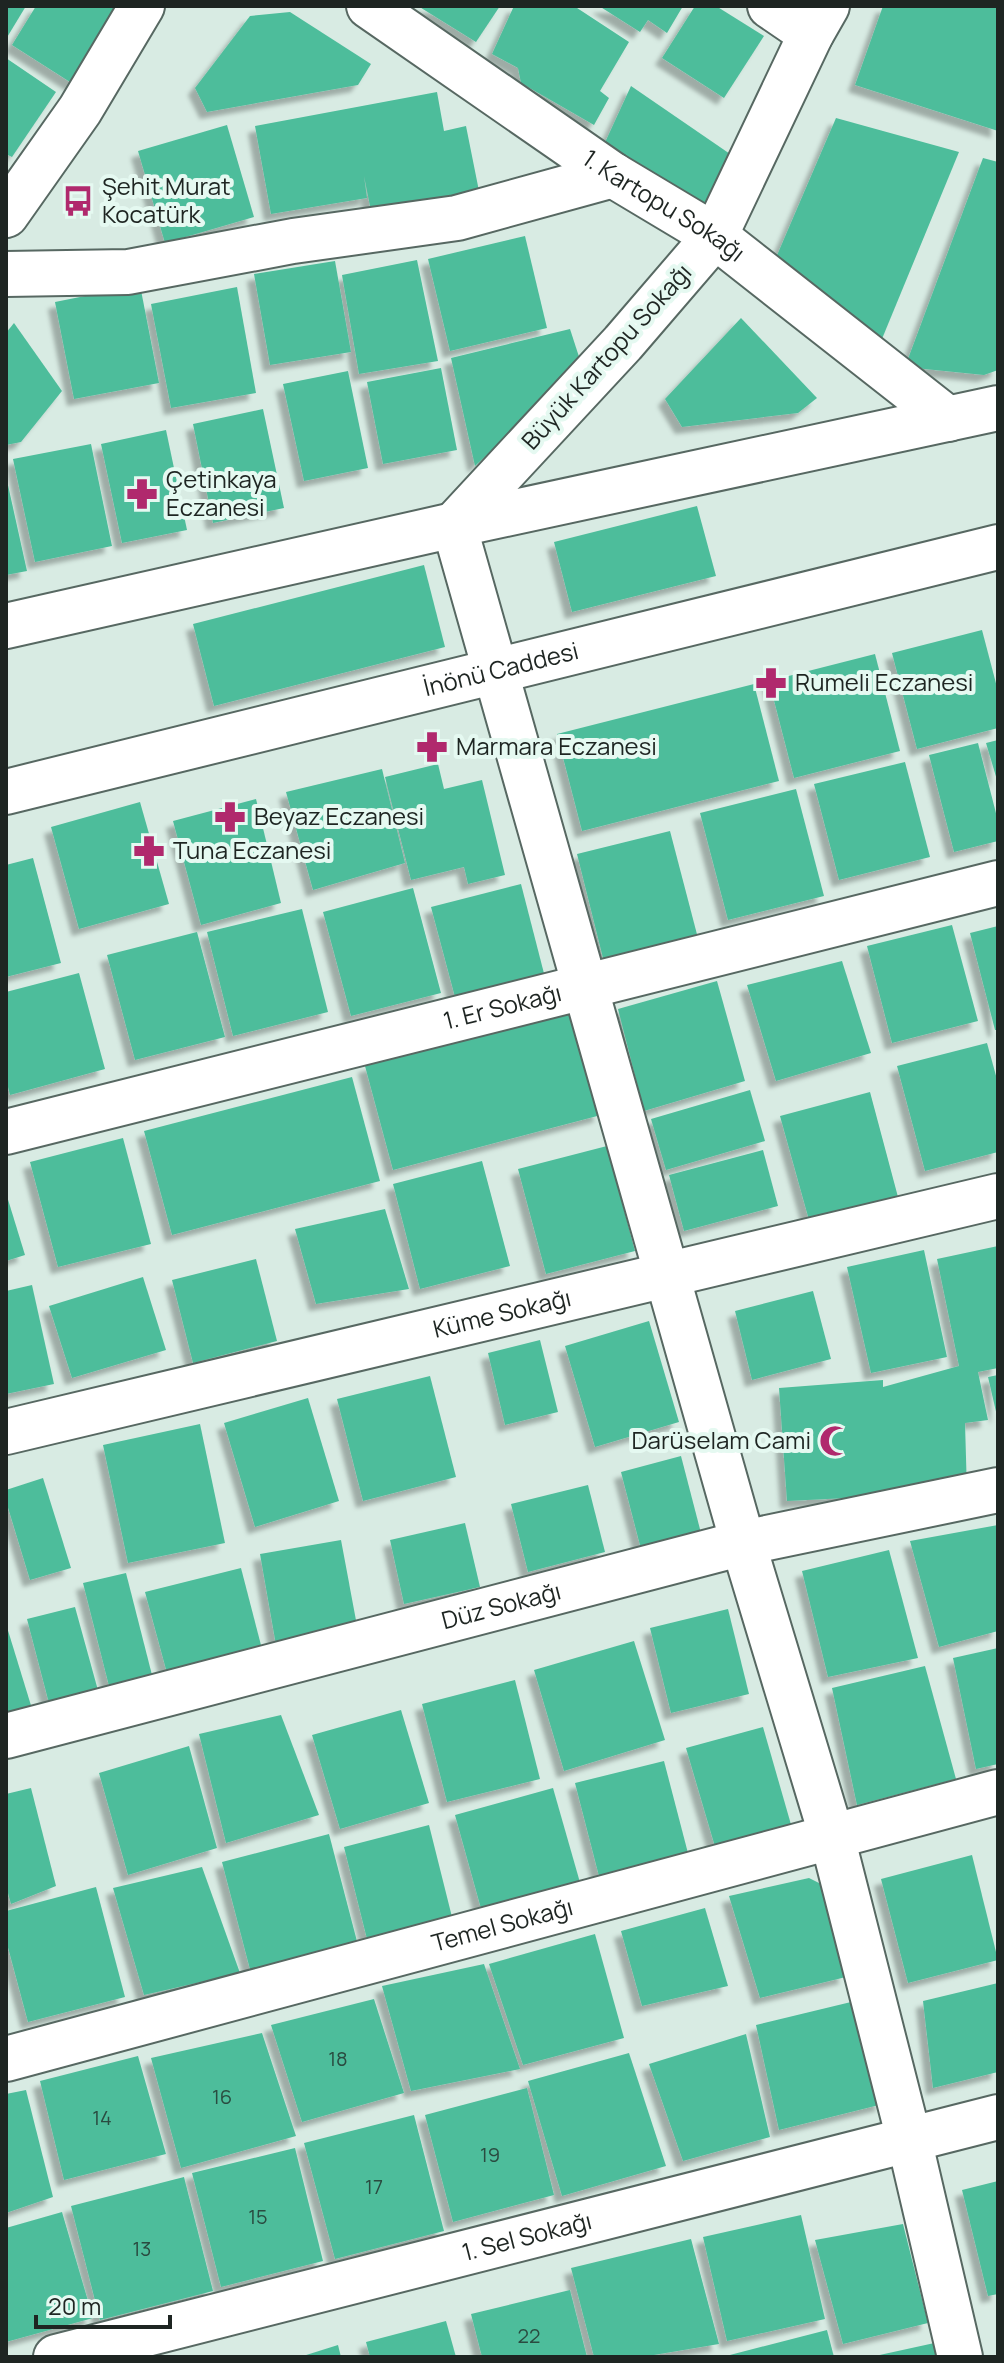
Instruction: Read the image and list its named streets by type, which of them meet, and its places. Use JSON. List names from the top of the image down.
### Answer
{
  "streets": {
    "street": [
      "1. Kartopu Sokağı",
      "Büyük Kartopu Sokağı",
      "İnönü Caddesi",
      "1. Er Sokağı",
      "Küme Sokağı",
      "Düz Sokağı",
      "Temel Sokağı",
      "1. Sel Sokağı"
    ]
  },
  "crossings": [
    ["1. Kartopu Sokağı", "Büyük Kartopu Sokağı"]
  ],
  "places": {
    "bus stop": ["Şehit Murat Kocatürk"],
    "pharmacy": [
      "Çetinkaya Eczanesi",
      "Rumeli Eczanesi",
      "Marmara Eczanesi",
      "Beyaz Eczanesi",
      "Tuna Eczanesi"
    ],
    "mosque": ["Darüselam Cami"]
  },
  "house_numbers": [
    "18",
    "16",
    "14",
    "19",
    "17",
    "15",
    "13",
    "22"
  ],
  "scale_bar": "20 m"
}
